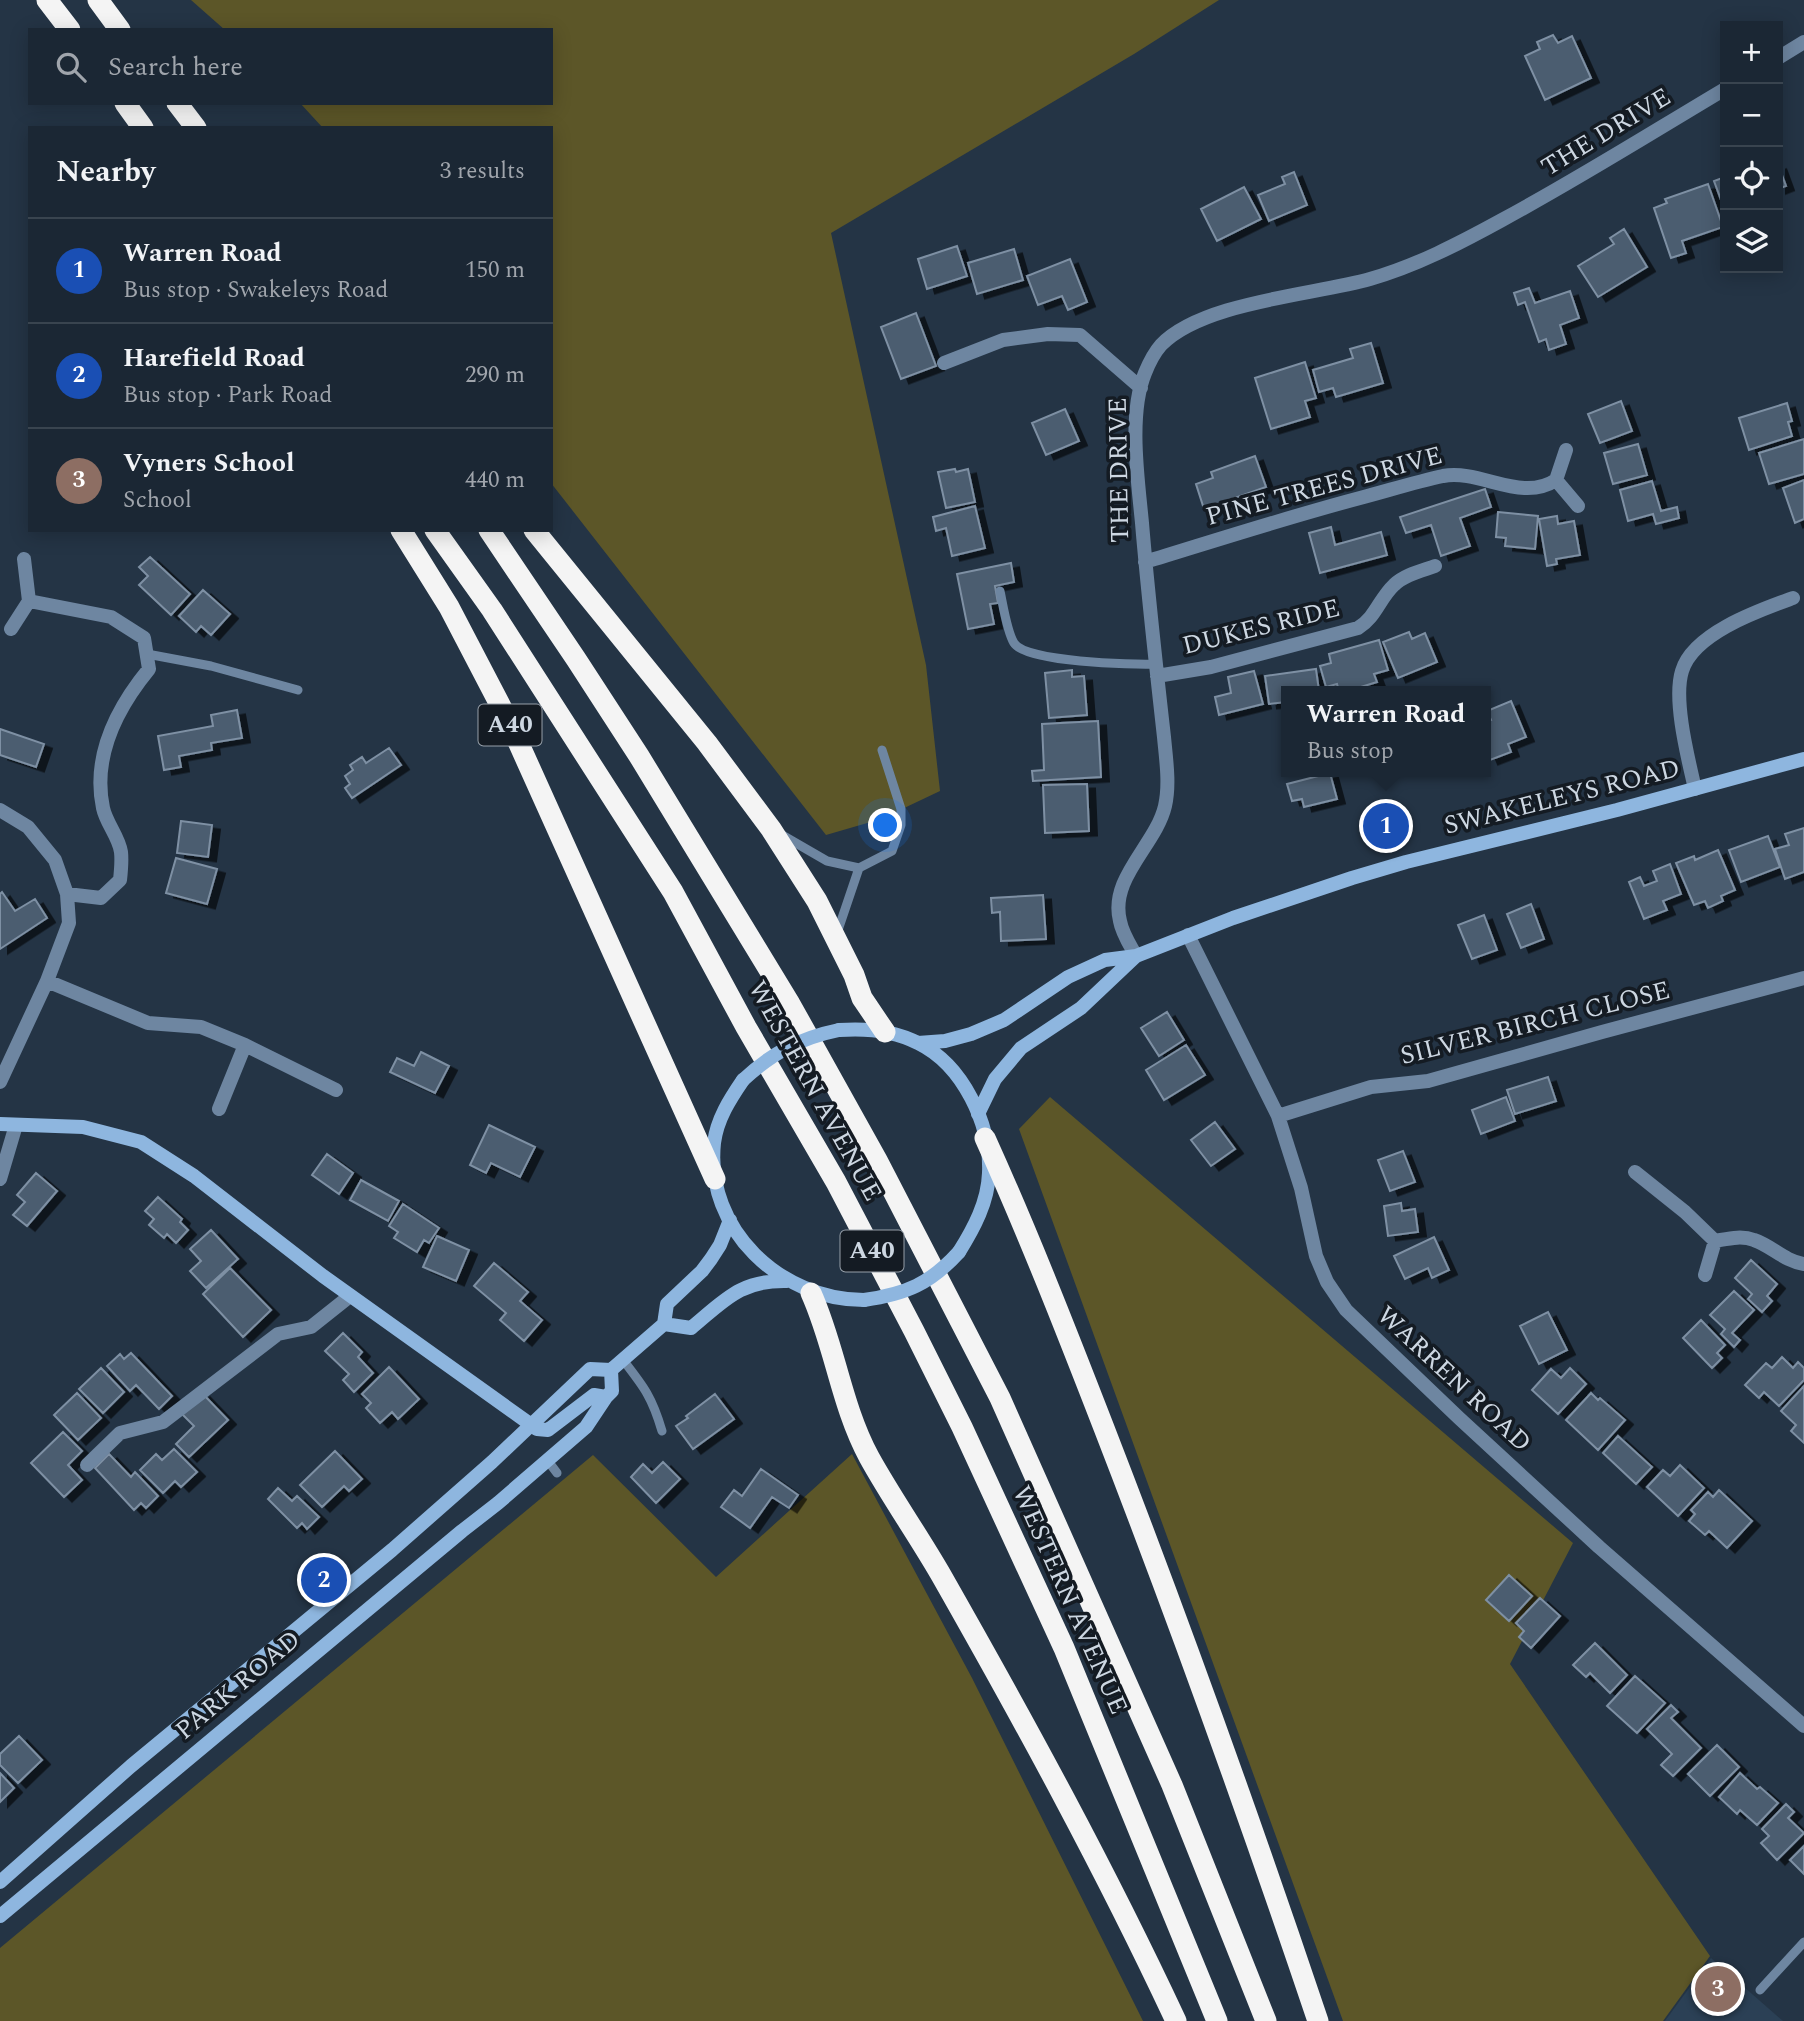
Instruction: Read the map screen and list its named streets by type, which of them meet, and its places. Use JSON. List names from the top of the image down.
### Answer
{
  "streets": {
    "highway": ["A40", "WESTERN AVENUE"],
    "main road": ["SWAKELEYS ROAD", "PARK ROAD"],
    "street": [
      "THE DRIVE",
      "PINE TREES DRIVE",
      "DUKES RIDE",
      "SILVER BIRCH CLOSE",
      "WARREN ROAD"
    ]
  },
  "crossings": [
    ["THE DRIVE", "PINE TREES DRIVE"],
    ["THE DRIVE", "DUKES RIDE"],
    ["THE DRIVE", "SWAKELEYS ROAD"],
    ["SWAKELEYS ROAD", "WARREN ROAD"],
    ["SILVER BIRCH CLOSE", "WARREN ROAD"]
  ],
  "page": {
    "map_buttons": ["+", "−"],
    "search": "Search here",
    "heading": ["Nearby", "3 results"],
    "list": [
      {
        "mark": "1",
        "name": "Warren Road",
        "note": "Bus stop · Swakeleys Road",
        "value": "150 m"
      },
      {
        "mark": "2",
        "name": "Harefield Road",
        "note": "Bus stop · Park Road",
        "value": "290 m"
      },
      {
        "mark": "3",
        "name": "Vyners School",
        "note": "School",
        "value": "440 m"
      }
    ],
    "popup": ["Warren Road", "Bus stop"],
    "pins": ["1", "2", "3"]
  }
}
